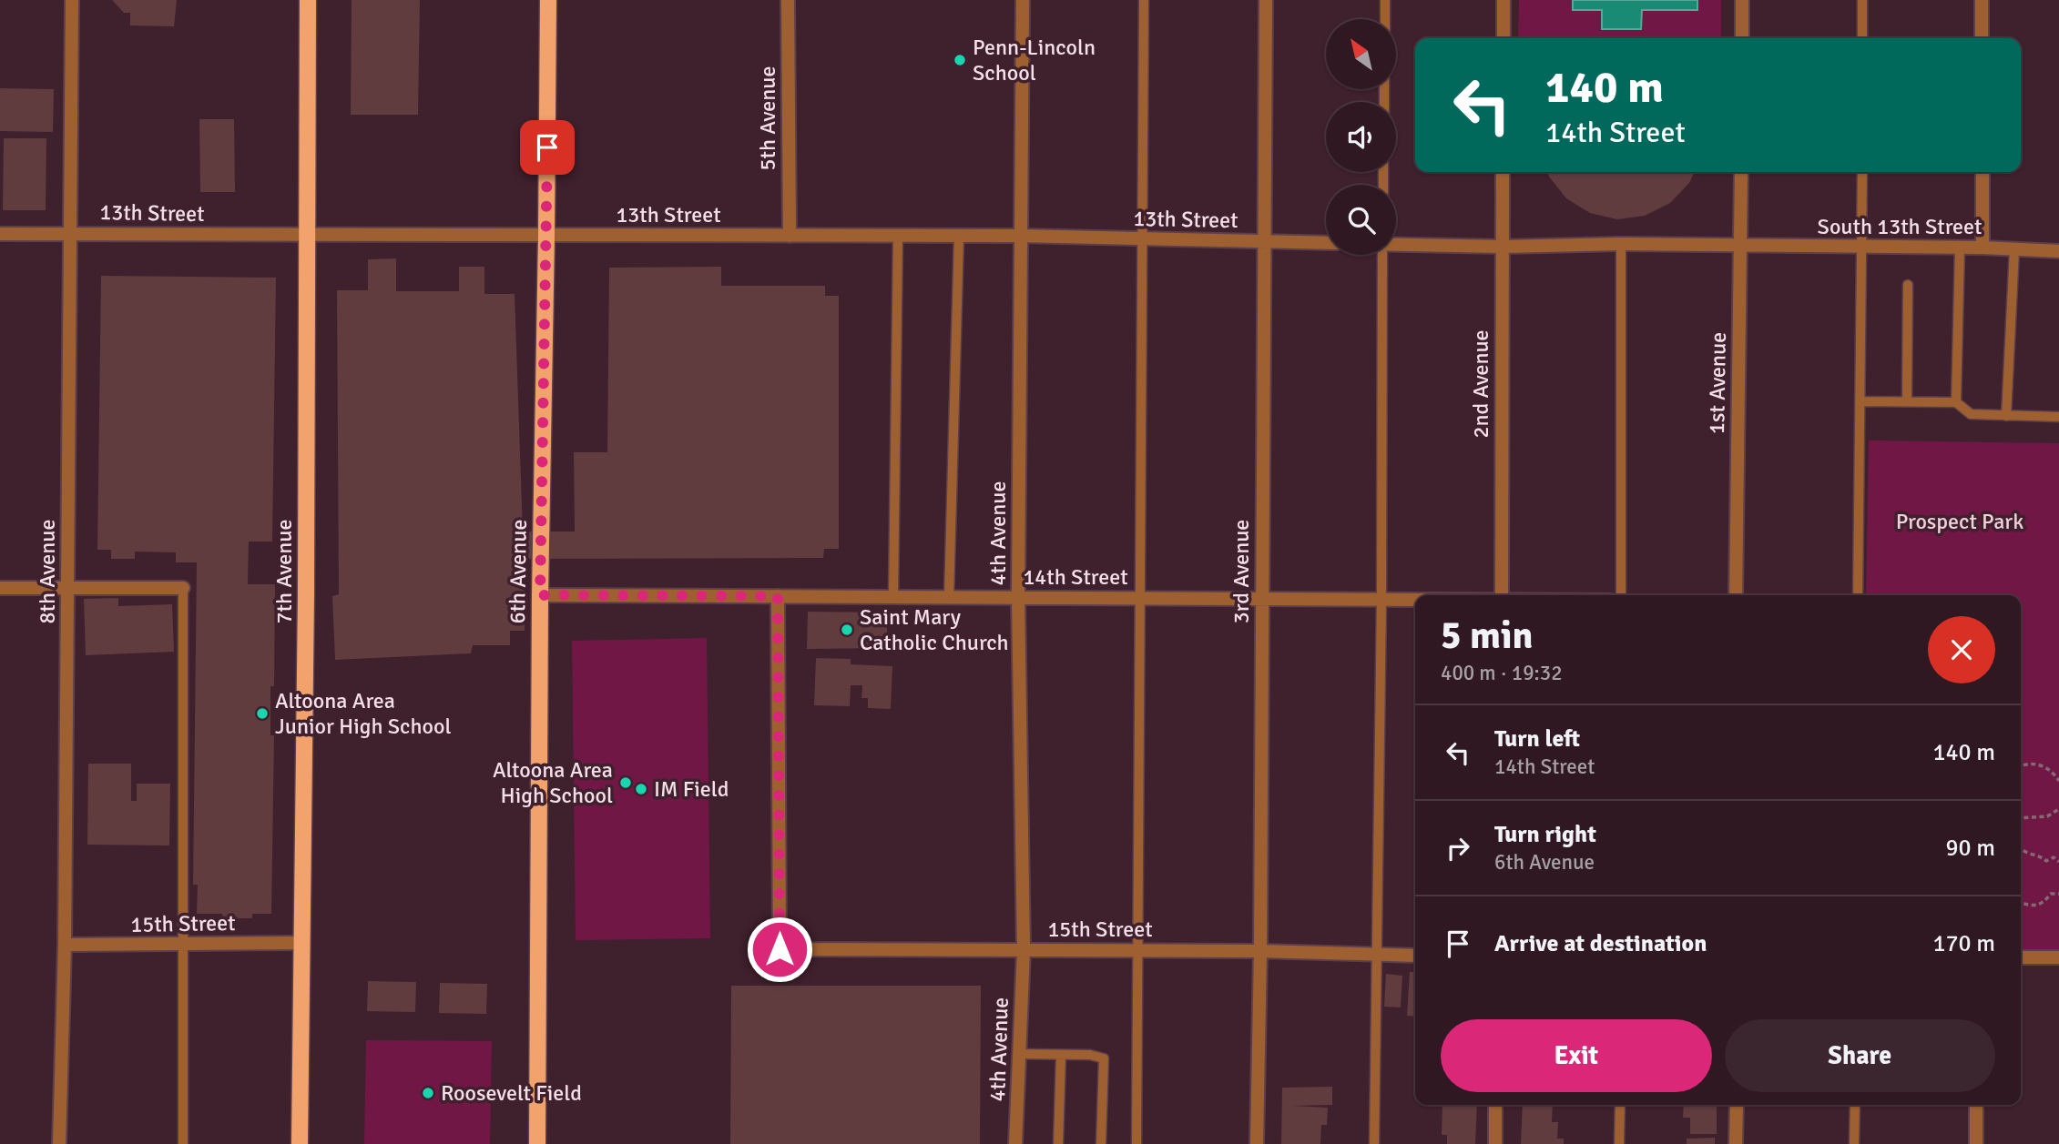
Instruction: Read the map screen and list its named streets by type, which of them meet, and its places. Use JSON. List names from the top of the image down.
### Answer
{
  "streets": {
    "main road": ["7th Avenue", "6th Avenue"],
    "street": [
      "5th Avenue",
      "13th Street",
      "South 13th Street",
      "1st Avenue",
      "2nd Avenue",
      "4th Avenue",
      "8th Avenue",
      "3rd Avenue",
      "14th Street",
      "15th Street"
    ]
  },
  "crossings": [
    ["5th Avenue", "13th Street"],
    ["13th Street", "4th Avenue"],
    ["13th Street", "8th Avenue"],
    ["13th Street", "7th Avenue"],
    ["13th Street", "6th Avenue"],
    ["13th Street", "3rd Avenue"],
    ["South 13th Street", "1st Avenue"],
    ["4th Avenue", "14th Street"],
    ["4th Avenue", "15th Street"],
    ["8th Avenue", "15th Street"],
    ["7th Avenue", "15th Street"],
    ["6th Avenue", "14th Street"],
    ["3rd Avenue", "14th Street"],
    ["3rd Avenue", "15th Street"],
    ["14th Street", "15th Street"]
  ],
  "parks": ["Prospect Park"],
  "places": [
    "Penn-Lincoln School",
    "Saint Mary Catholic Church",
    "Altoona Area Junior High School",
    "Altoona Area High School",
    "IM Field",
    "Roosevelt Field"
  ],
  "north": "top left",
  "page": {
    "turn": ["140 m", "14th Street"],
    "heading": ["5 min", "400 m · 19:32"],
    "list": [
      {
        "name": "Turn left",
        "note": "14th Street",
        "value": "140 m"
      },
      {
        "name": "Turn right",
        "note": "6th Avenue",
        "value": "90 m"
      },
      {
        "name": "Arrive at destination",
        "value": "170 m"
      }
    ],
    "buttons": ["Exit", "Share"]
  }
}
